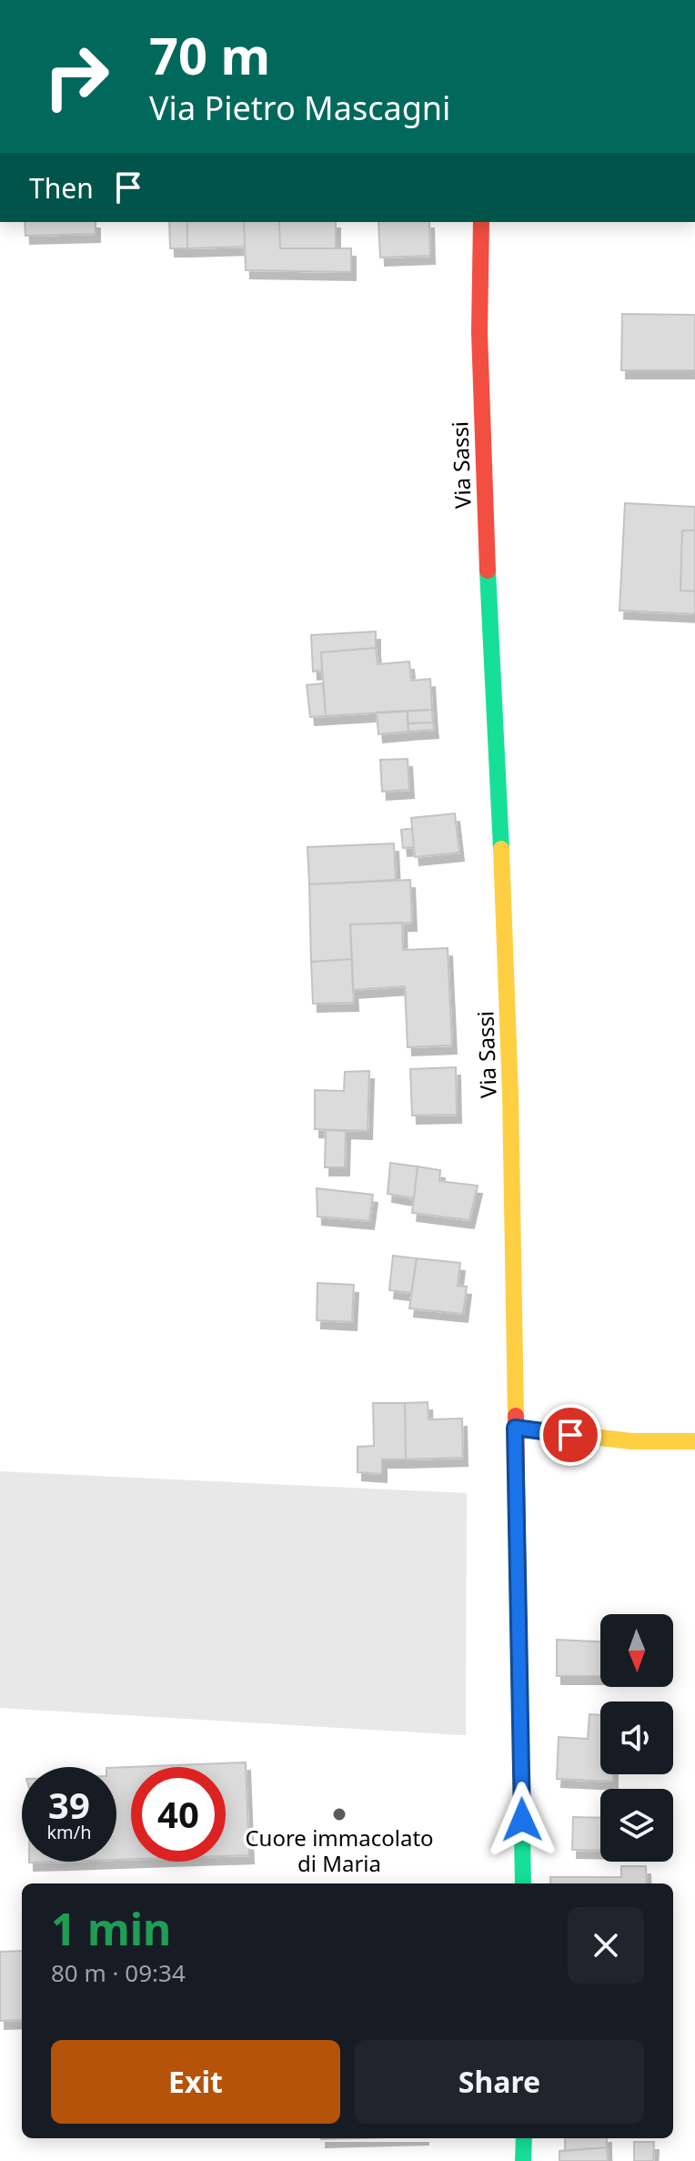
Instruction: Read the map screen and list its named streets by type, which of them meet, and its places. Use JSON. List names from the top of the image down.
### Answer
{
  "streets": {
    "street": ["Via Sassi"]
  },
  "places": ["Cuore immacolato di Maria"],
  "north": "bottom",
  "page": {
    "turn": ["70 m", "Via Pietro Mascagni"],
    "then": "Then",
    "speed": "39 km/h",
    "limit": "40",
    "heading": ["1 min", "80 m · 09:34"],
    "buttons": ["Exit", "Share"]
  }
}
